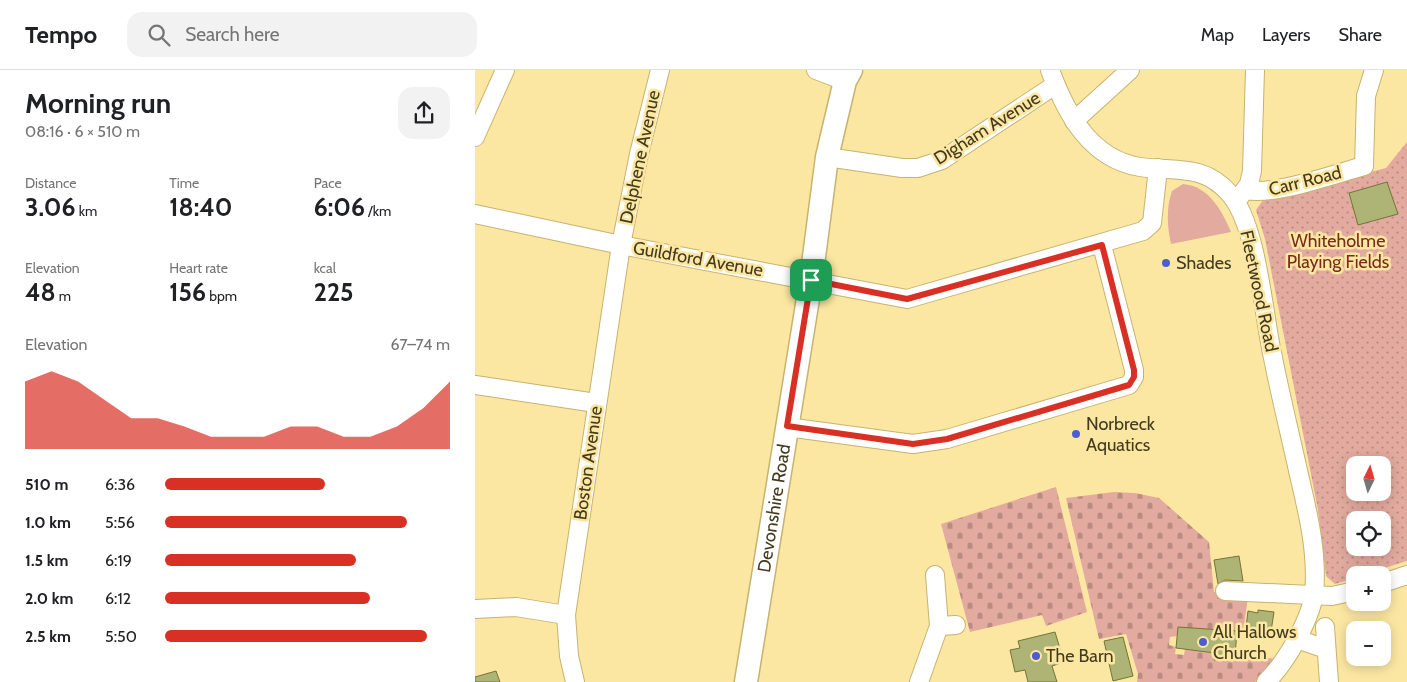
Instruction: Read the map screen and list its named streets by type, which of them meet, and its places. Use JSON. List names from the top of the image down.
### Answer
{
  "streets": {
    "main road": ["Devonshire Road"],
    "street": [
      "Digham Avenue",
      "Delphene Avenue",
      "Carr Road",
      "Guildford Avenue",
      "Fleetwood Road",
      "Boston Avenue"
    ]
  },
  "crossings": [
    ["Digham Avenue", "Fleetwood Road"],
    ["Digham Avenue", "Devonshire Road"],
    ["Delphene Avenue", "Guildford Avenue"],
    ["Delphene Avenue", "Boston Avenue"],
    ["Carr Road", "Fleetwood Road"],
    ["Guildford Avenue", "Fleetwood Road"],
    ["Guildford Avenue", "Boston Avenue"],
    ["Guildford Avenue", "Devonshire Road"]
  ],
  "parks": ["Whiteholme Playing Fields"],
  "places": [
    "Shades",
    "Norbreck Aquatics",
    "All Hallows Church",
    "The Barn"
  ],
  "north": "top",
  "page": {
    "header": "Tempo",
    "search": "Search here",
    "nav": ["Map", "Layers", "Share"],
    "heading": ["Morning run", "08:16 · 6 × 510 m"],
    "stats": [
      ["Distance", "3.06 km"],
      ["Time", "18:40"],
      ["Pace", "6:06 /km"],
      ["Elevation", "48 m"],
      ["Heart rate", "156 bpm"],
      ["kcal", "225"]
    ],
    "chart": ["Elevation", "67–74 m"],
    "map_buttons": ["+", "−"],
    "list": [
      {
        "name": "510 m",
        "note": "6:36"
      },
      {
        "name": "1.0 km",
        "note": "5:56"
      },
      {
        "name": "1.5 km",
        "note": "6:19"
      },
      {
        "name": "2.0 km",
        "note": "6:12"
      },
      {
        "name": "2.5 km",
        "note": "5:50"
      }
    ]
  }
}
